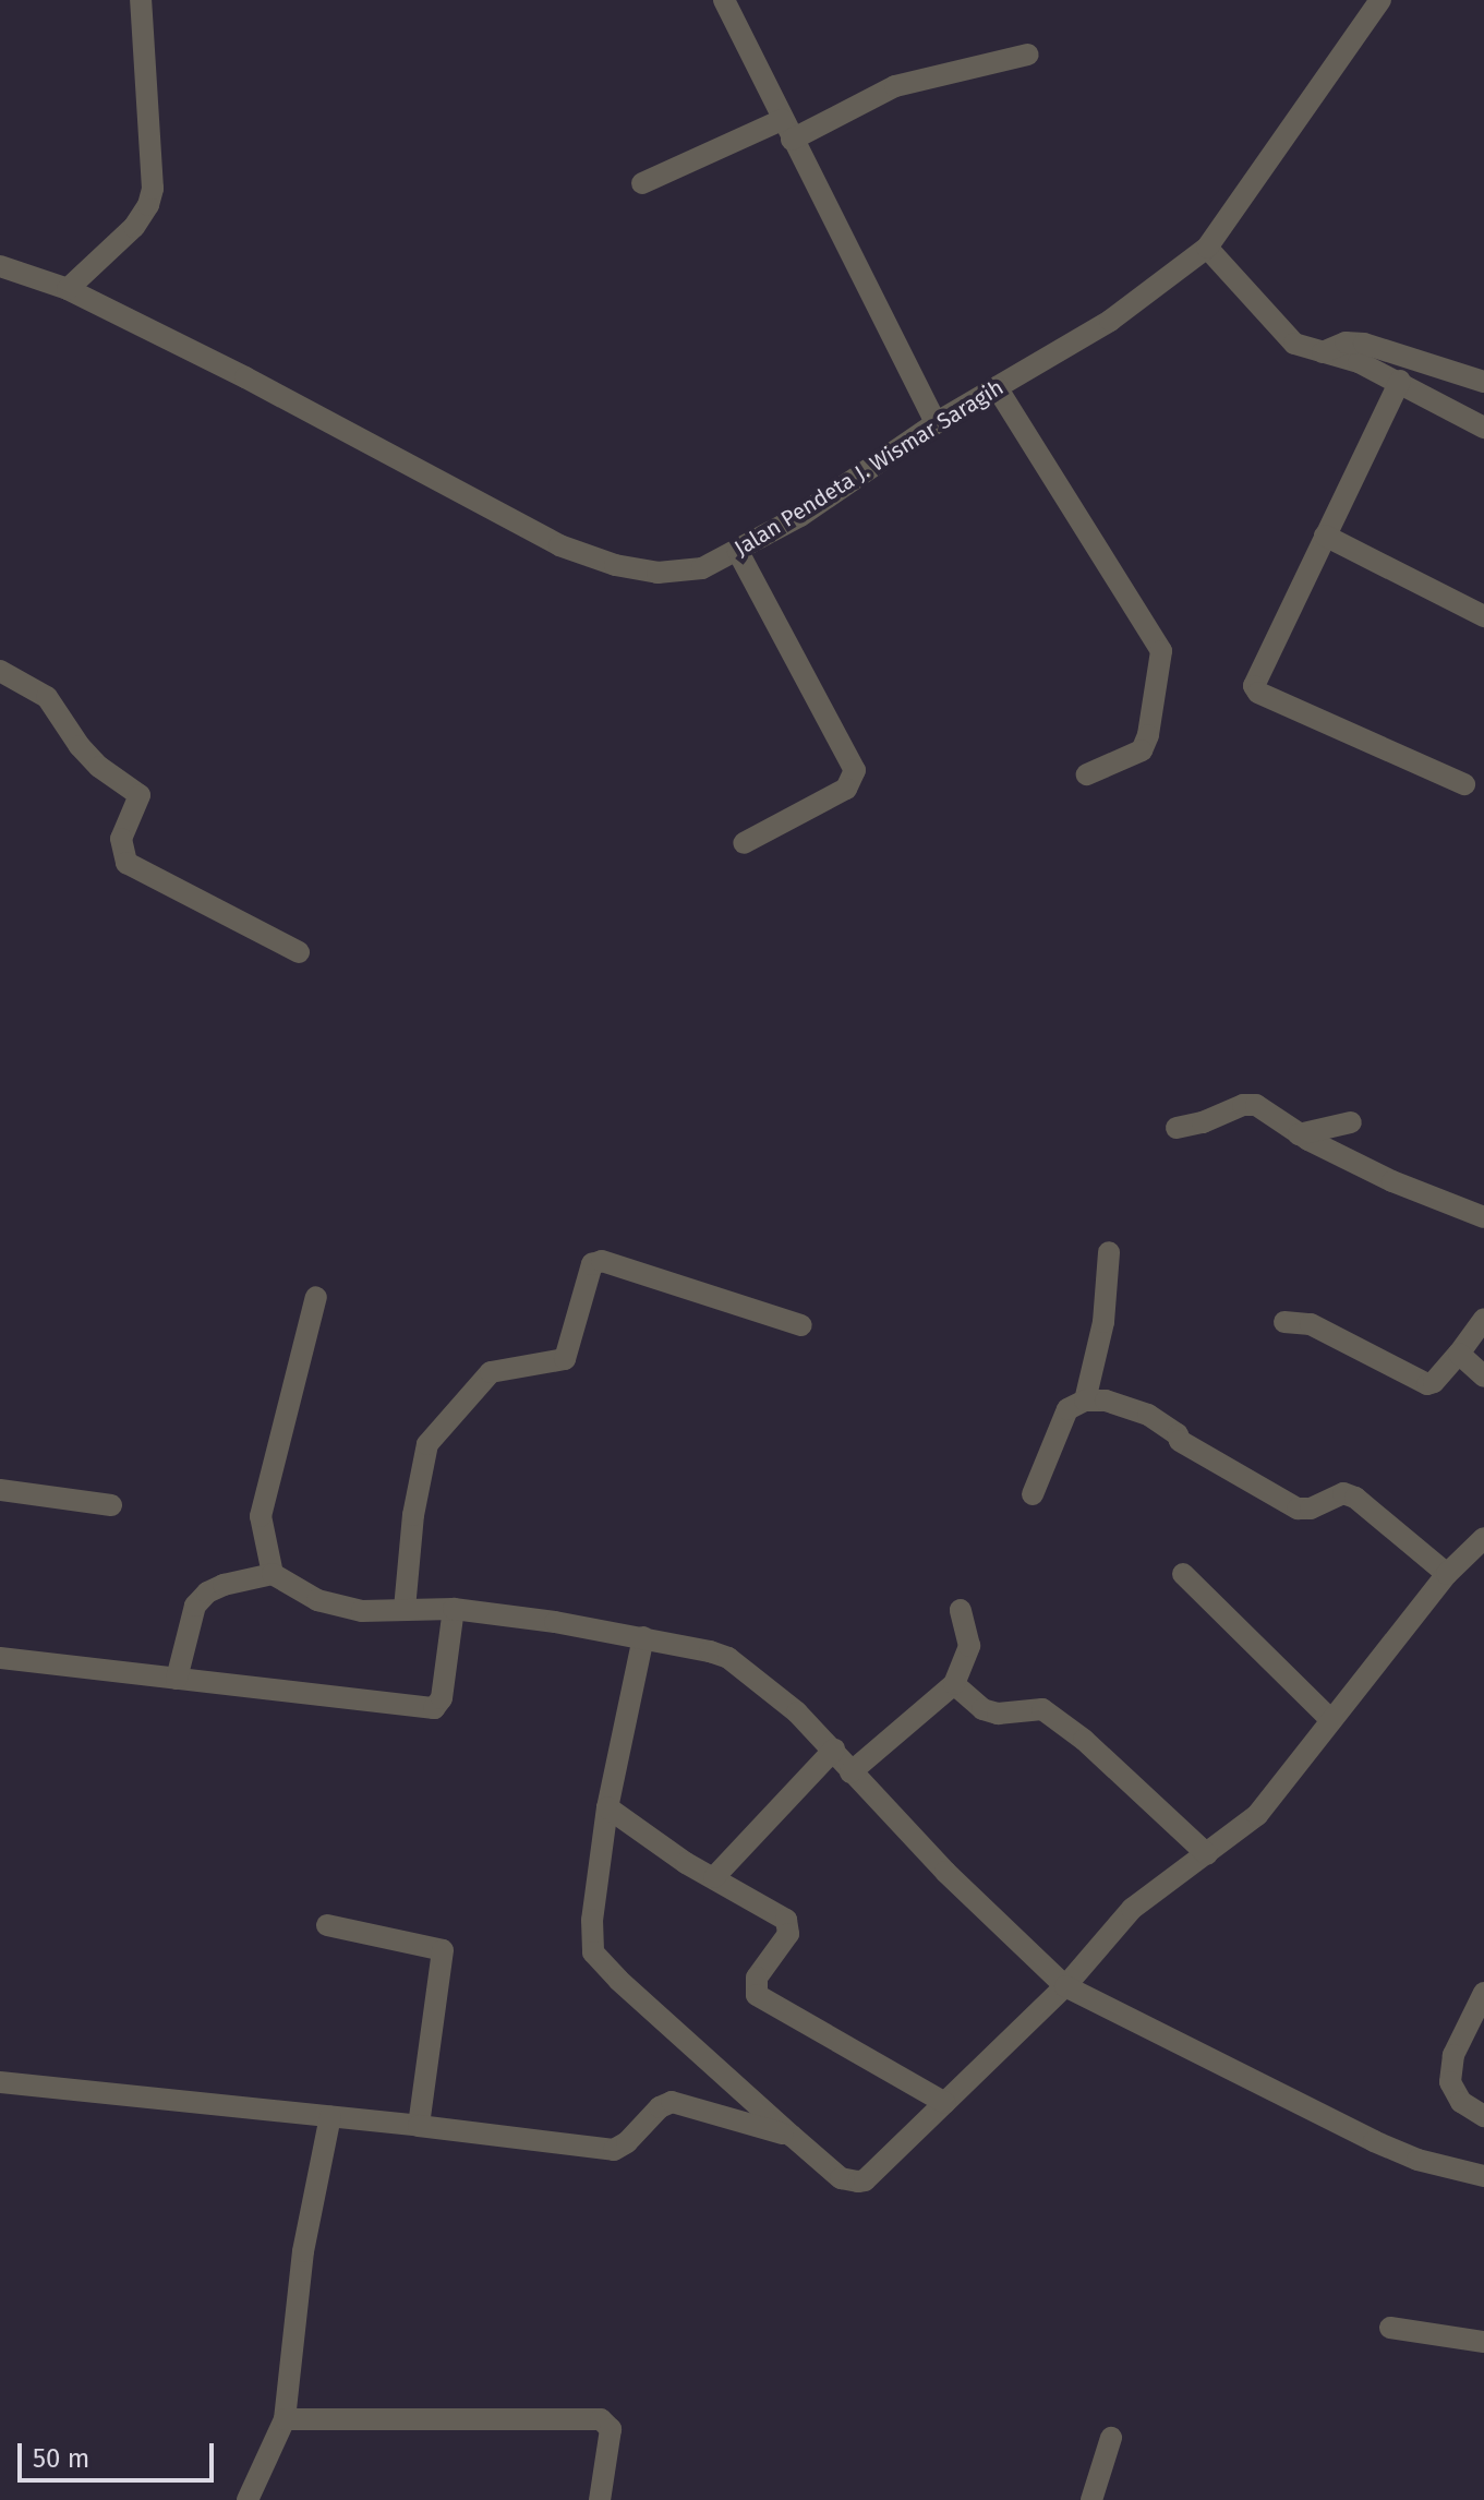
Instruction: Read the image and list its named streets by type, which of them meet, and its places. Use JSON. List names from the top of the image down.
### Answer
{
  "streets": {
    "street": ["Jalan Pendeta J. Wismar Saragih"]
  },
  "scale_bar": "50 m"
}
